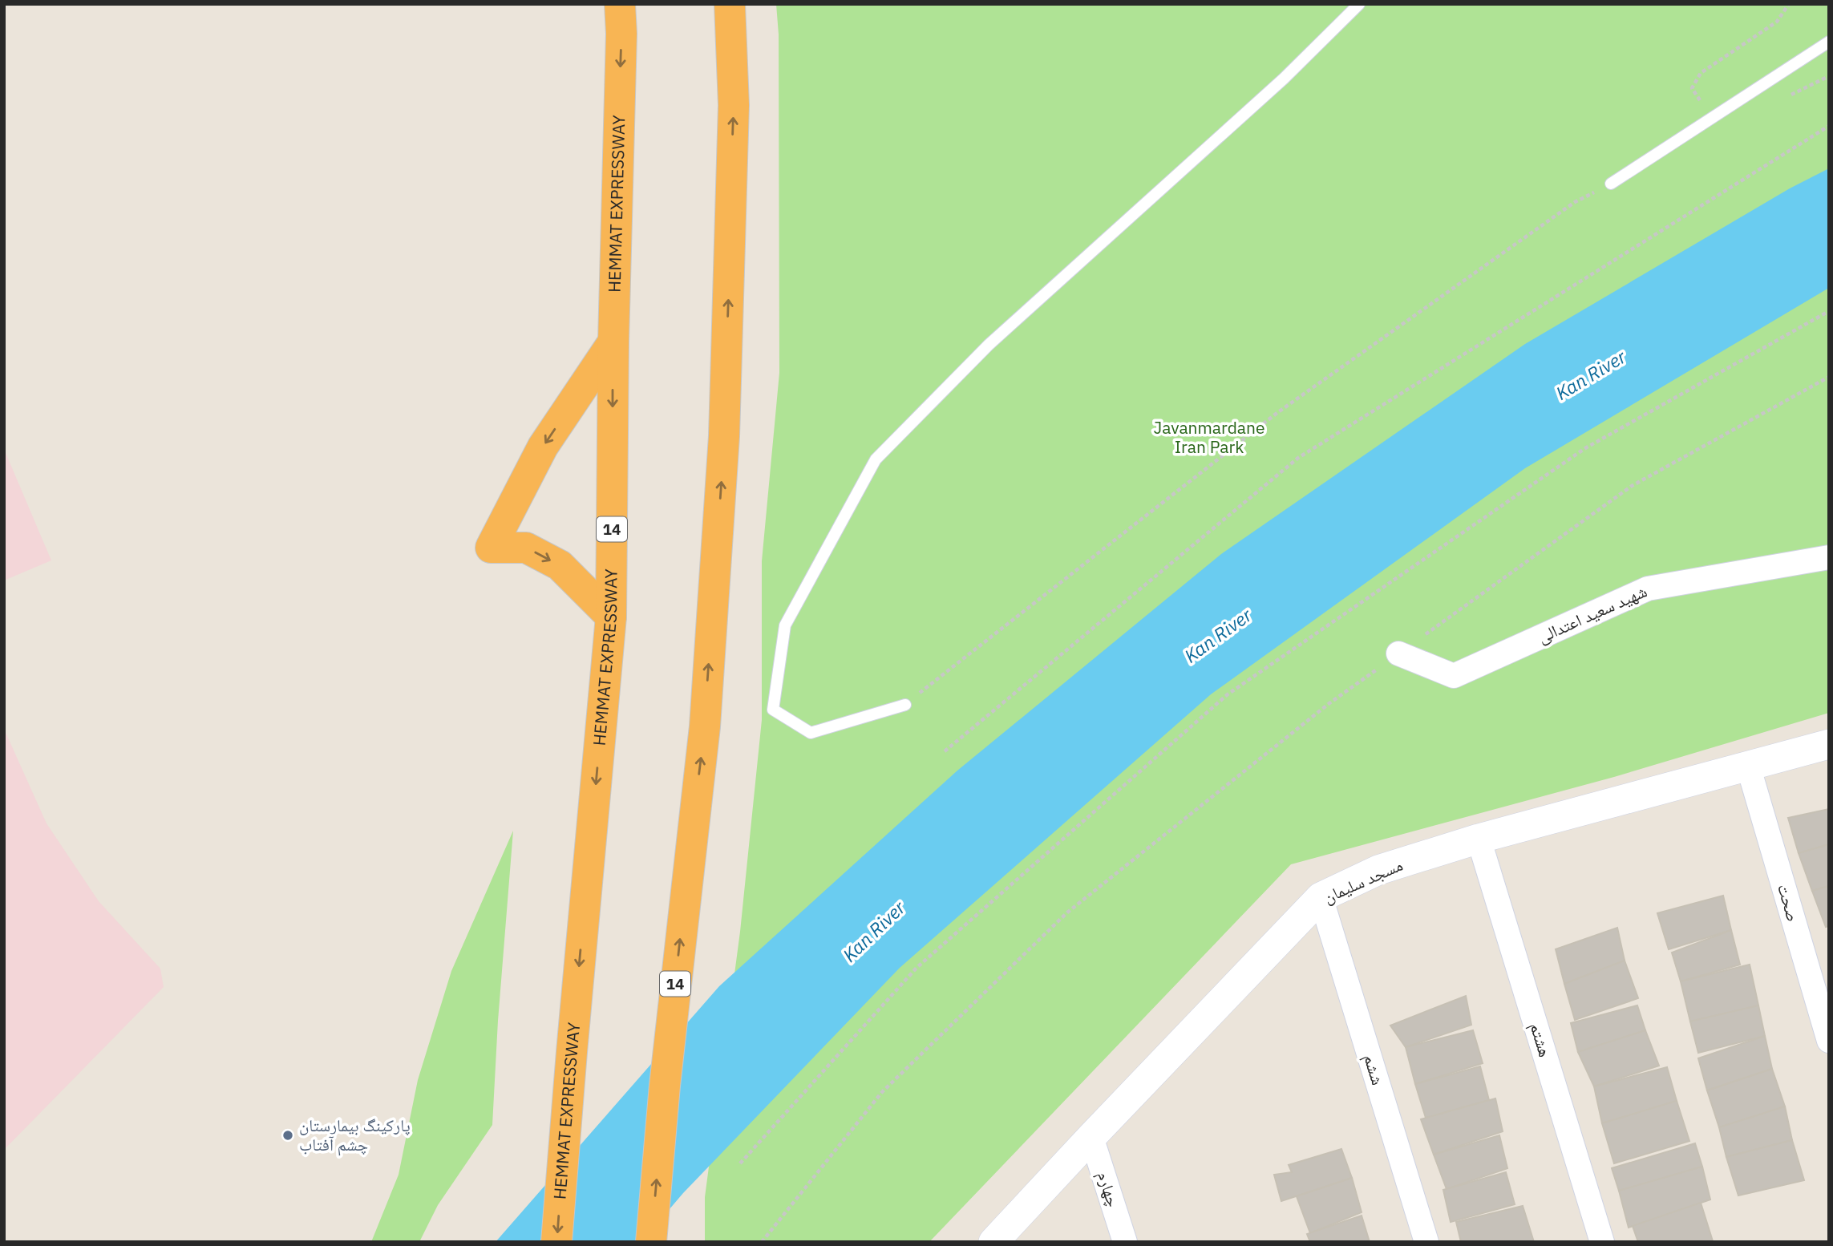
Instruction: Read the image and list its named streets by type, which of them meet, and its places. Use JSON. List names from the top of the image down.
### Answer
{
  "streets": {
    "highway": ["HEMMAT EXPRESSWAY", "14"],
    "street": [
      "شهید سعید اعتدالی",
      "مسجد سلیمان",
      "صحت",
      "هشتم",
      "ششم",
      "چهارم"
    ]
  },
  "crossings": [
    ["مسجد سلیمان", "صحت"],
    ["مسجد سلیمان", "هشتم"],
    ["مسجد سلیمان", "ششم"],
    ["مسجد سلیمان", "چهارم"]
  ],
  "water": ["Kan River"],
  "parks": ["Javanmardane Iran Park"],
  "places": ["پاركينگ بيمارستان چشم آفتاب"]
}
